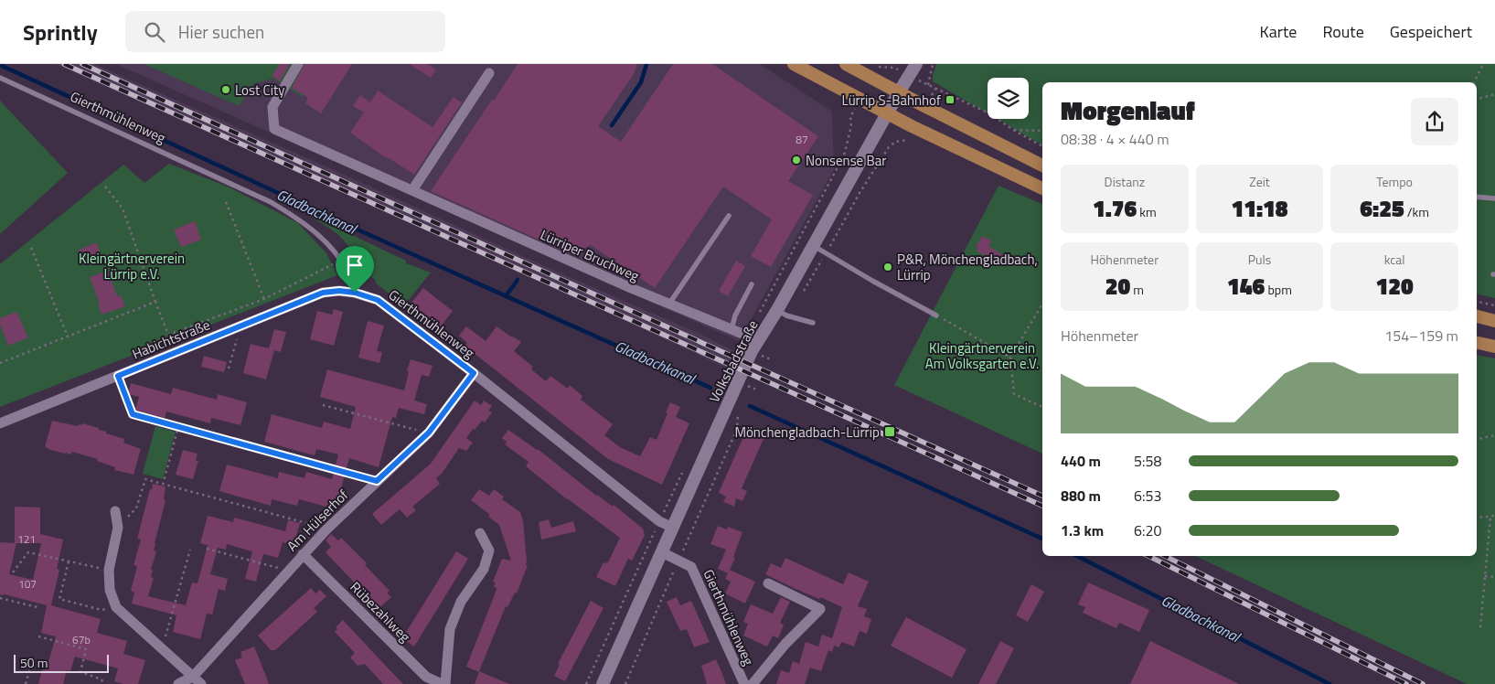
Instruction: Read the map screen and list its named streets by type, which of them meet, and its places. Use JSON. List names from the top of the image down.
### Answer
{
  "streets": {
    "main road": ["Volksbadstraße"],
    "street": [
      "Gierthmühlenweg",
      "Lürriper Bruchweg",
      "Habichtstraße",
      "Am Hülserhof",
      "Rübezahlweg"
    ]
  },
  "crossings": [
    ["Gierthmühlenweg", "Habichtstraße"],
    ["Gierthmühlenweg", "Volksbadstraße"],
    ["Gierthmühlenweg", "Am Hülserhof"],
    ["Lürriper Bruchweg", "Volksbadstraße"],
    ["Am Hülserhof", "Rübezahlweg"]
  ],
  "water": ["Gladbachkanal"],
  "parks": ["Kleingärtnerverein Lürrip e.V.", "Kleingärtnerverein Am Volksgarten e.V."],
  "places": {
    "other": ["Lost City", "Nonsense Bar", "P&R, Mönchengladbach, Lürrip"],
    "transit": ["Lürrip S-Bahnhof", "Mönchengladbach-Lürrip"]
  },
  "house_numbers": [
    "87",
    "121",
    "107",
    "67b"
  ],
  "scale_bar": "50 m",
  "page": {
    "header": "Sprintly",
    "search": "Hier suchen",
    "nav": ["Karte", "Route", "Gespeichert"],
    "heading": ["Morgenlauf", "08:38 · 4 × 440 m"],
    "stats": [
      ["Distanz", "1.76 km"],
      ["Zeit", "11:18"],
      ["Tempo", "6:25 /km"],
      ["Höhenmeter", "20 m"],
      ["Puls", "146 bpm"],
      ["kcal", "120"]
    ],
    "chart": ["Höhenmeter", "154–159 m"],
    "list": [
      {
        "name": "440 m",
        "note": "5:58"
      },
      {
        "name": "880 m",
        "note": "6:53"
      },
      {
        "name": "1.3 km",
        "note": "6:20"
      }
    ],
    "scale": "50 m"
  }
}
